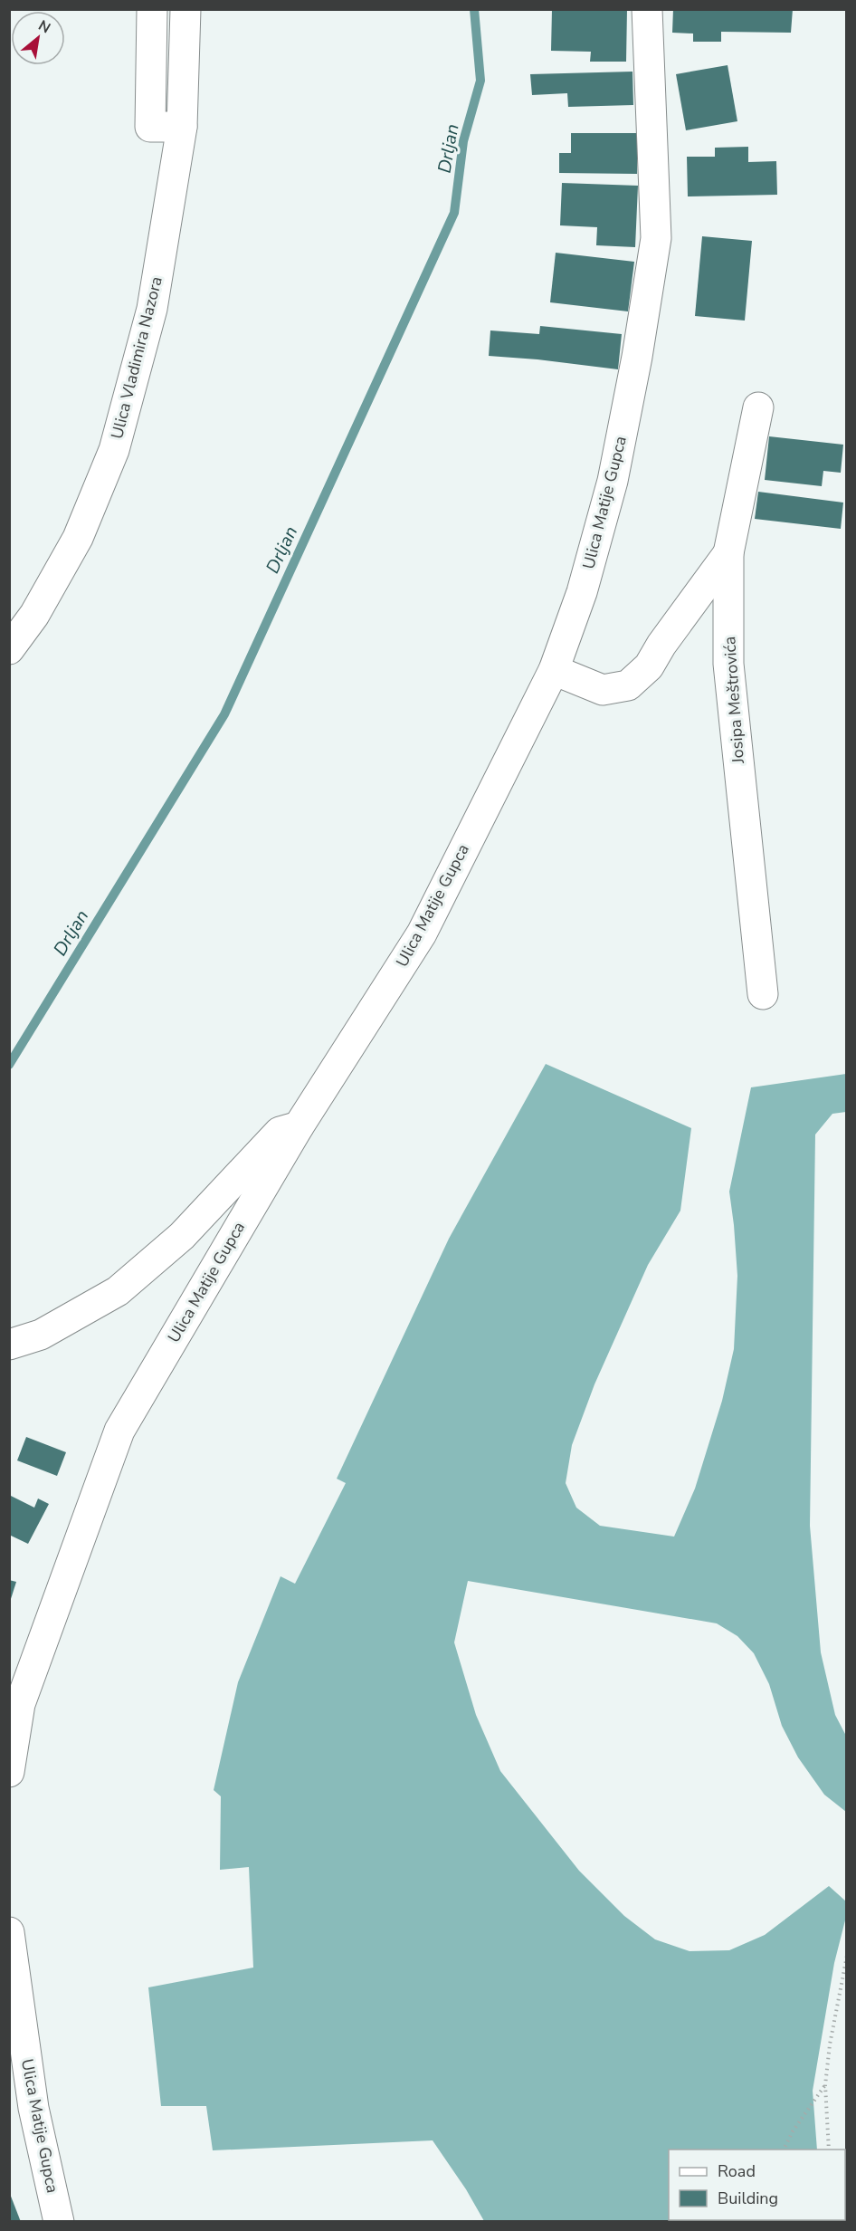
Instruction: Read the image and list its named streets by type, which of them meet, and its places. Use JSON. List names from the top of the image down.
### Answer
{
  "streets": {
    "street": ["Ulica Vladimira Nazora", "Ulica Matije Gupca", "Josipa Meštrovića"]
  },
  "water": ["Drljan"],
  "legend": ["Road", "Building"],
  "north": "top right"
}
